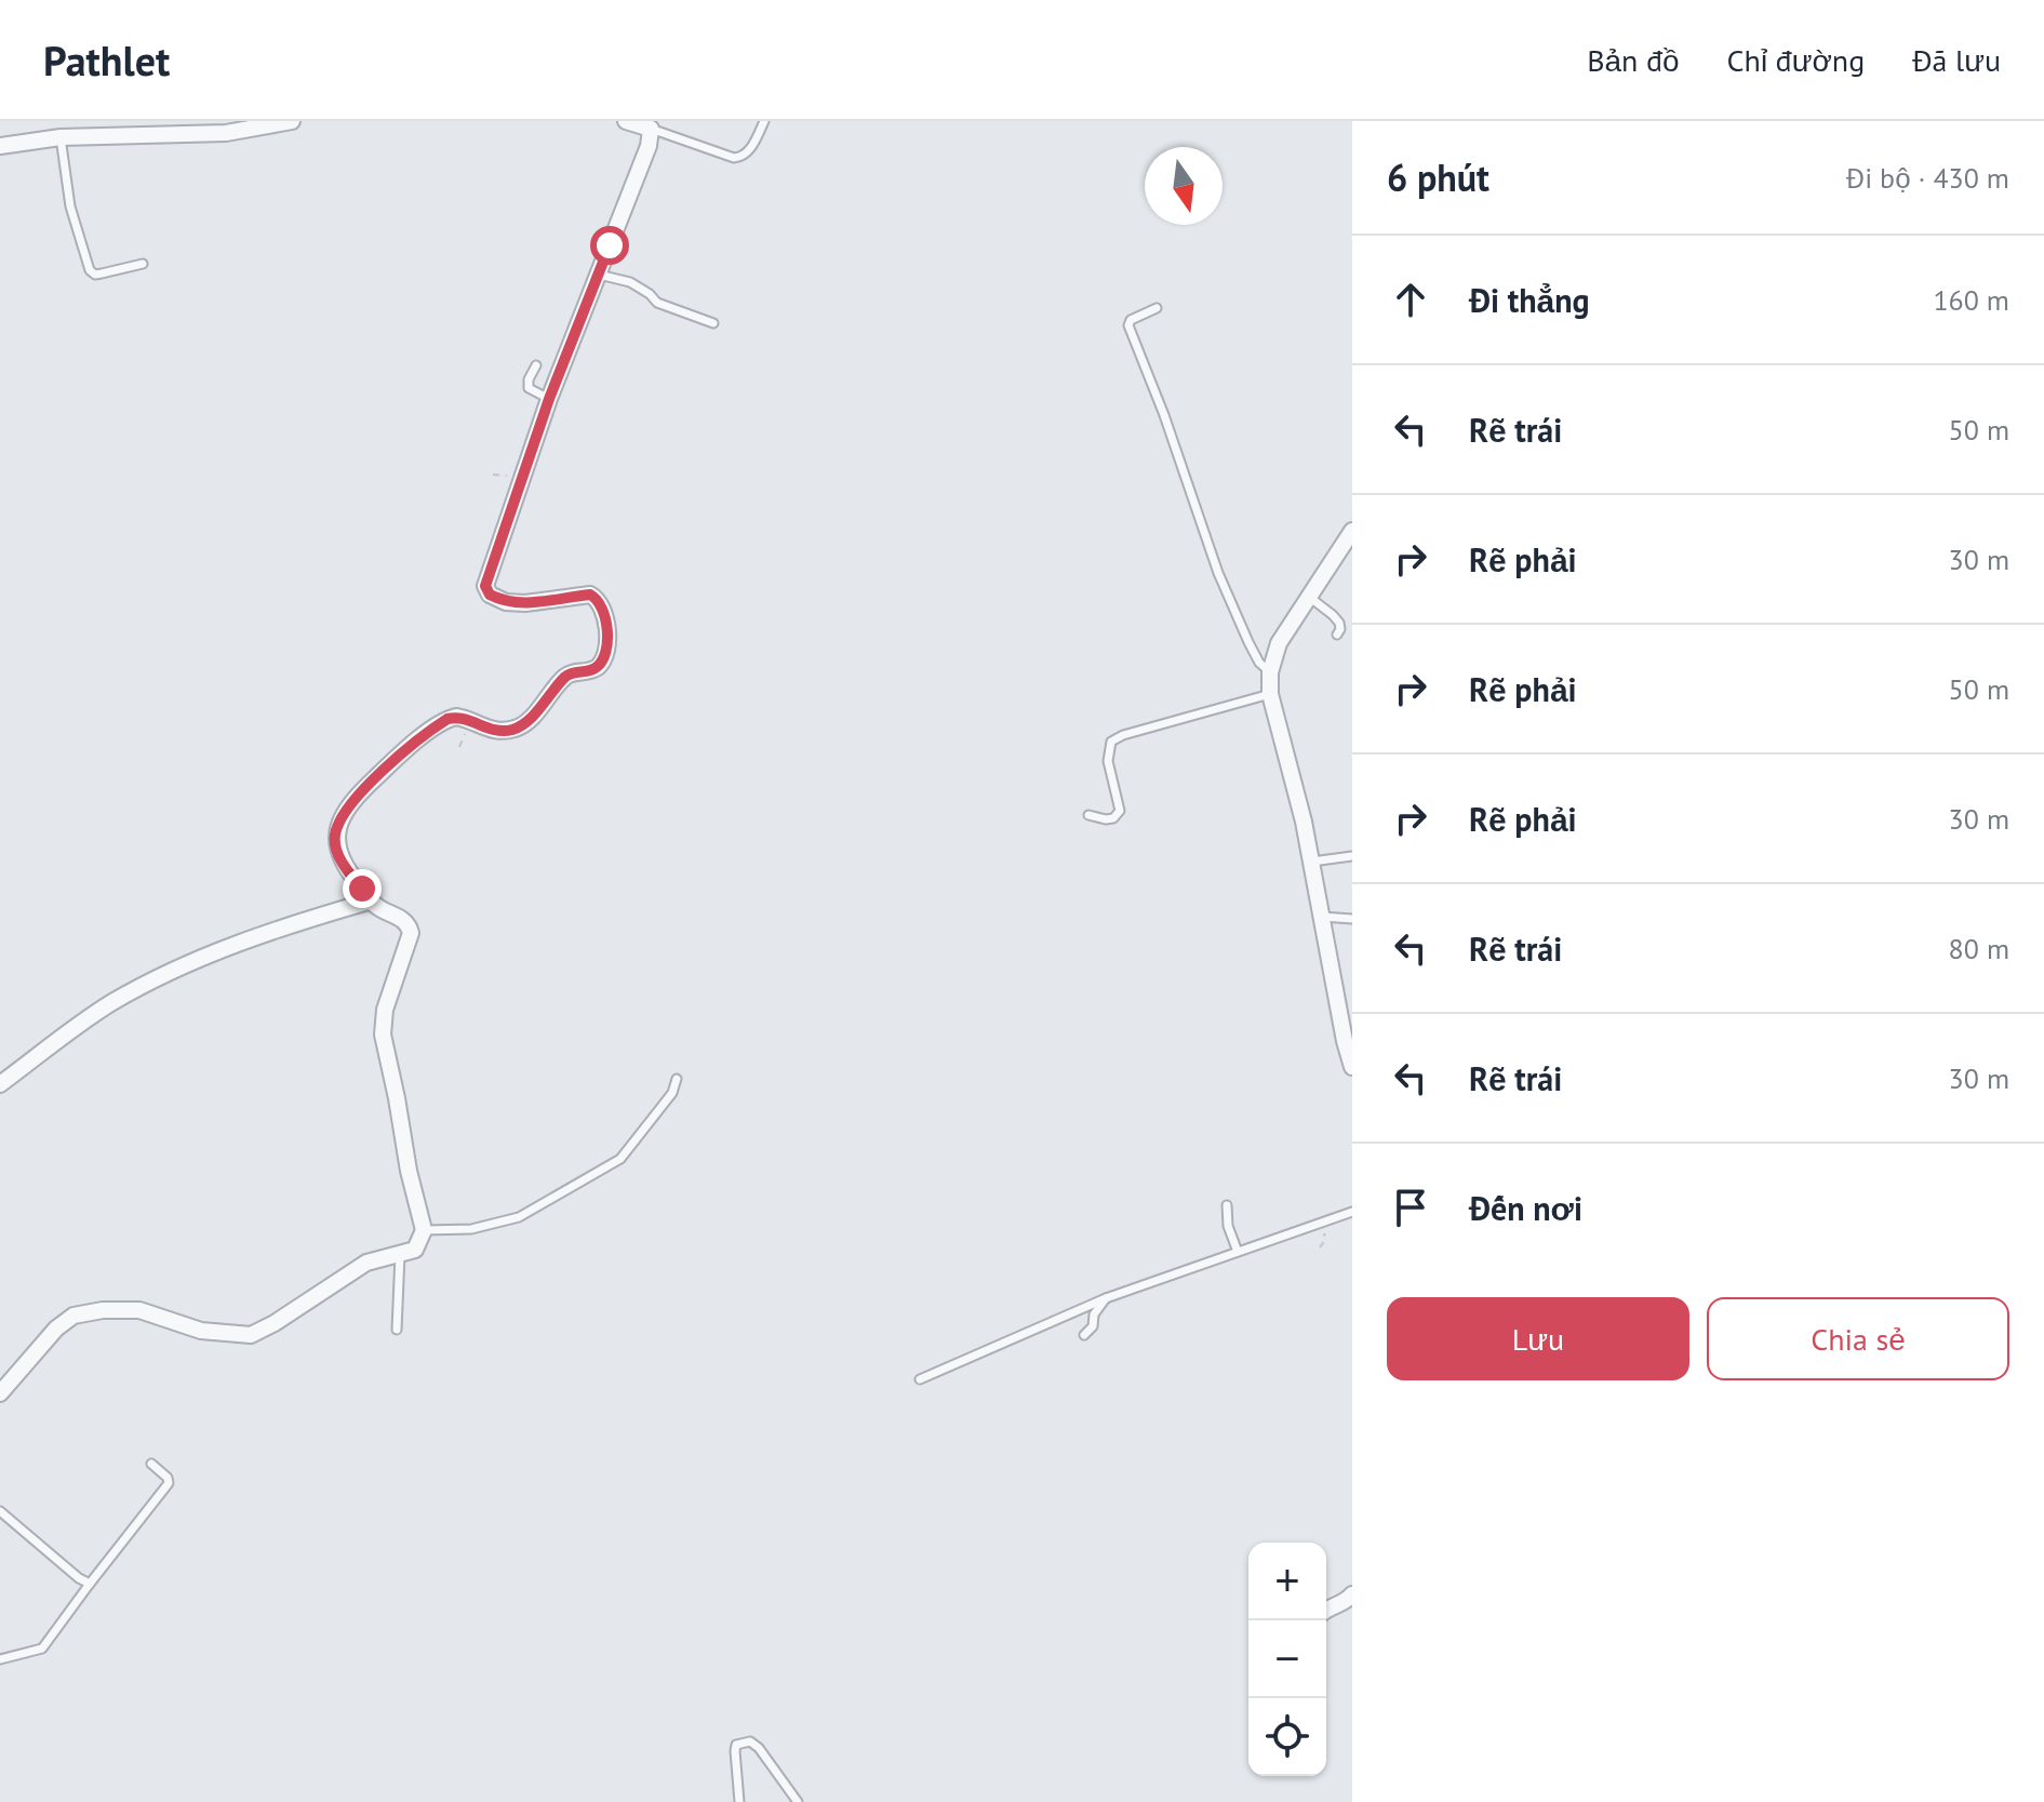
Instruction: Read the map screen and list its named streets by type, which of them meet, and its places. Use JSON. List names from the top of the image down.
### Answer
{
  "north": "bottom",
  "page": {
    "header": "Pathlet",
    "nav": ["Bản đồ", "Chỉ đường", "Đã lưu"],
    "heading": ["6 phút", "Đi bộ · 430 m"],
    "list": [
      ["Đi thẳng", "160 m"],
      ["Rẽ trái", "50 m"],
      ["Rẽ phải", "30 m"],
      ["Rẽ phải", "50 m"],
      ["Rẽ phải", "30 m"],
      ["Rẽ trái", "80 m"],
      ["Rẽ trái", "30 m"],
      "Đến nơi"
    ],
    "buttons": ["Lưu", "Chia sẻ"],
    "map_buttons": ["+", "−"]
  }
}
